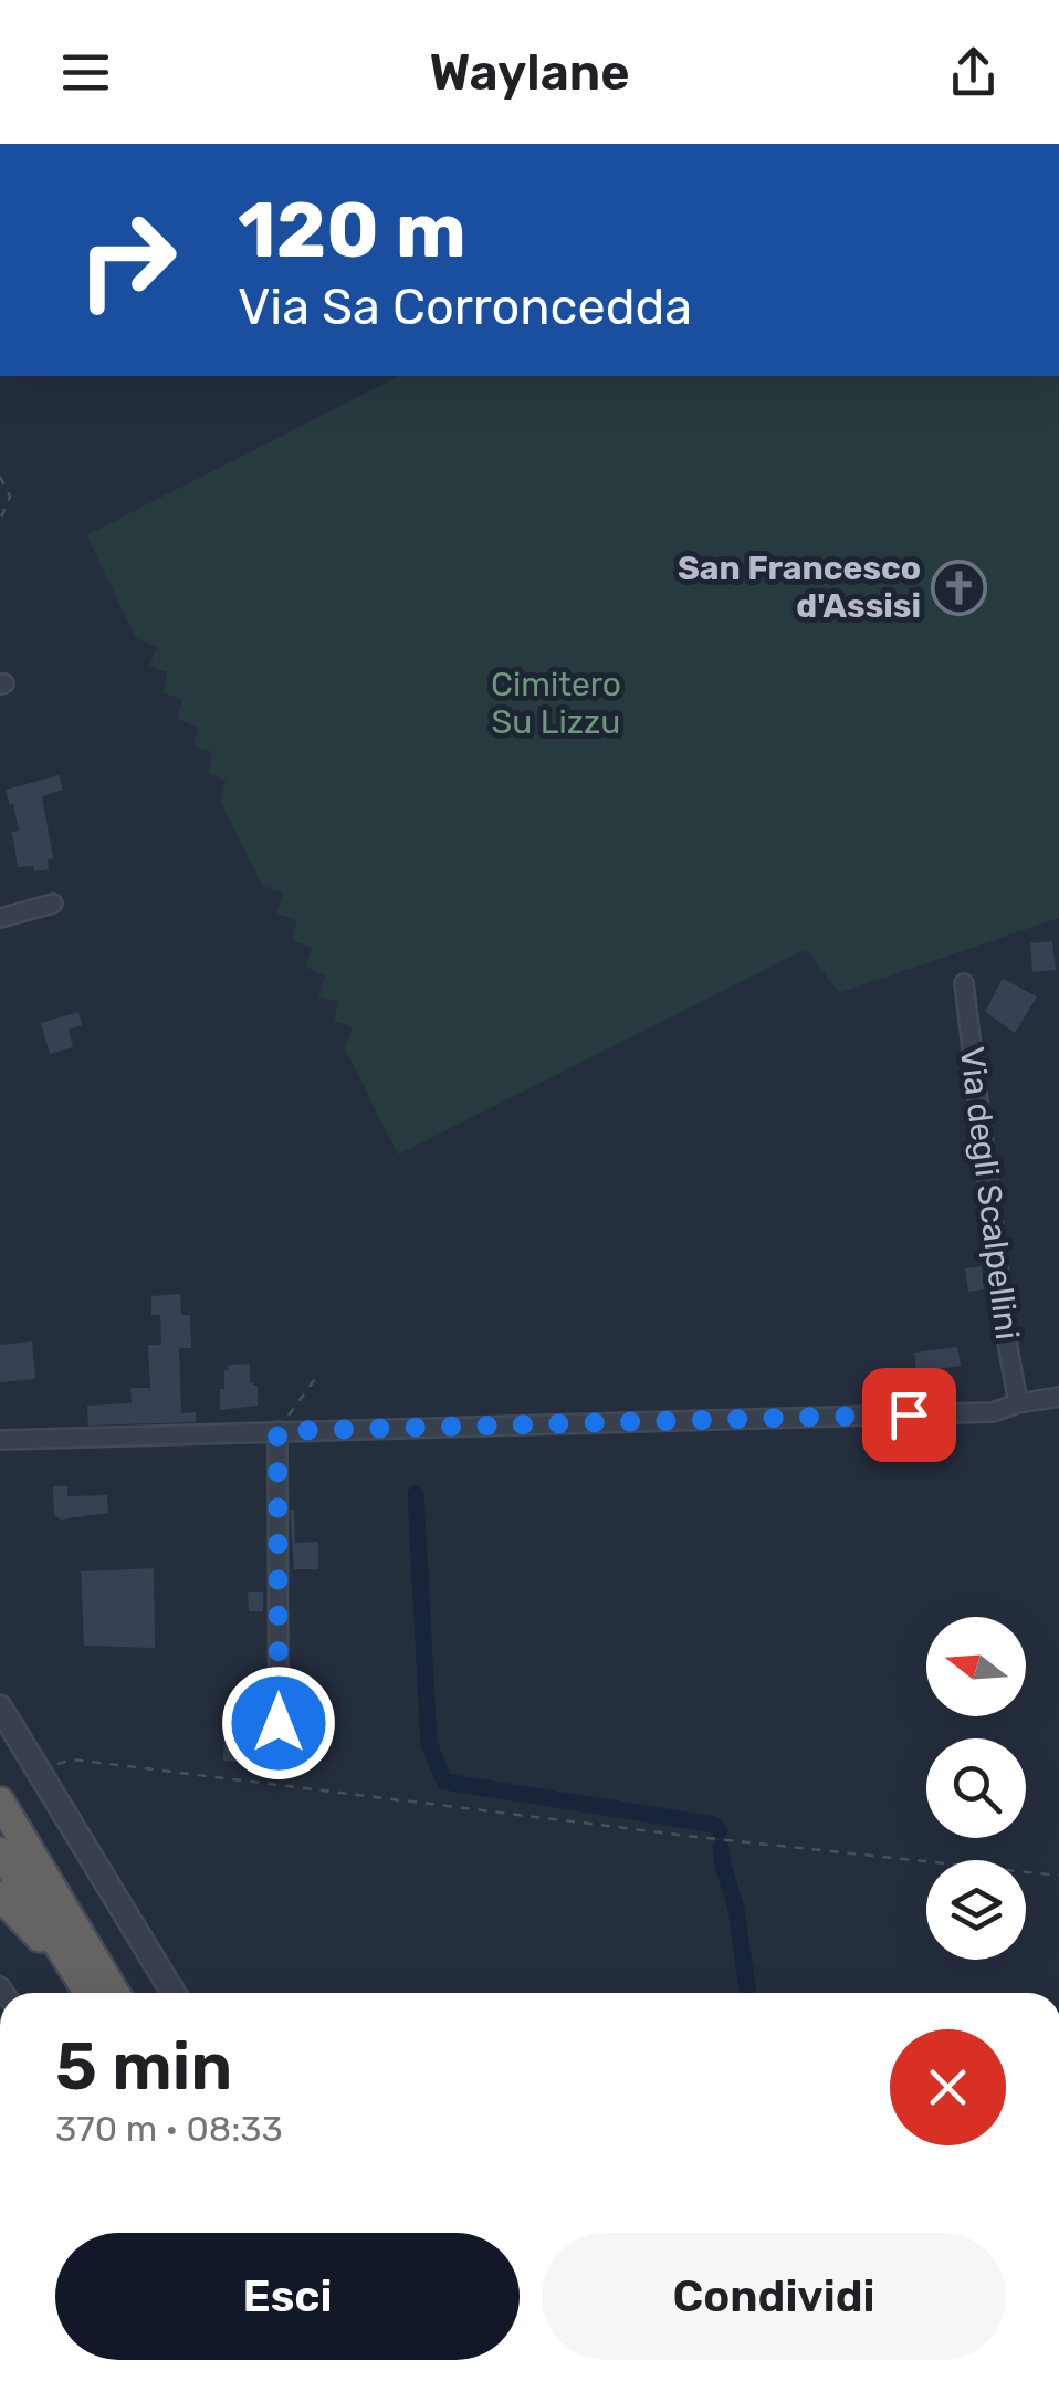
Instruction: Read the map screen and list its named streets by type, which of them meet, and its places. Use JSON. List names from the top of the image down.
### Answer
{
  "streets": {
    "street": ["Via degli Scalpellini"]
  },
  "parks": ["Cimitero Su Lizzu"],
  "places": {
    "church": ["San Francesco d'Assisi"]
  },
  "north": "left",
  "page": {
    "header": "Waylane",
    "turn": ["120 m", "Via Sa Corroncedda"],
    "heading": ["5 min", "370 m · 08:33"],
    "buttons": ["Esci", "Condividi"]
  }
}
